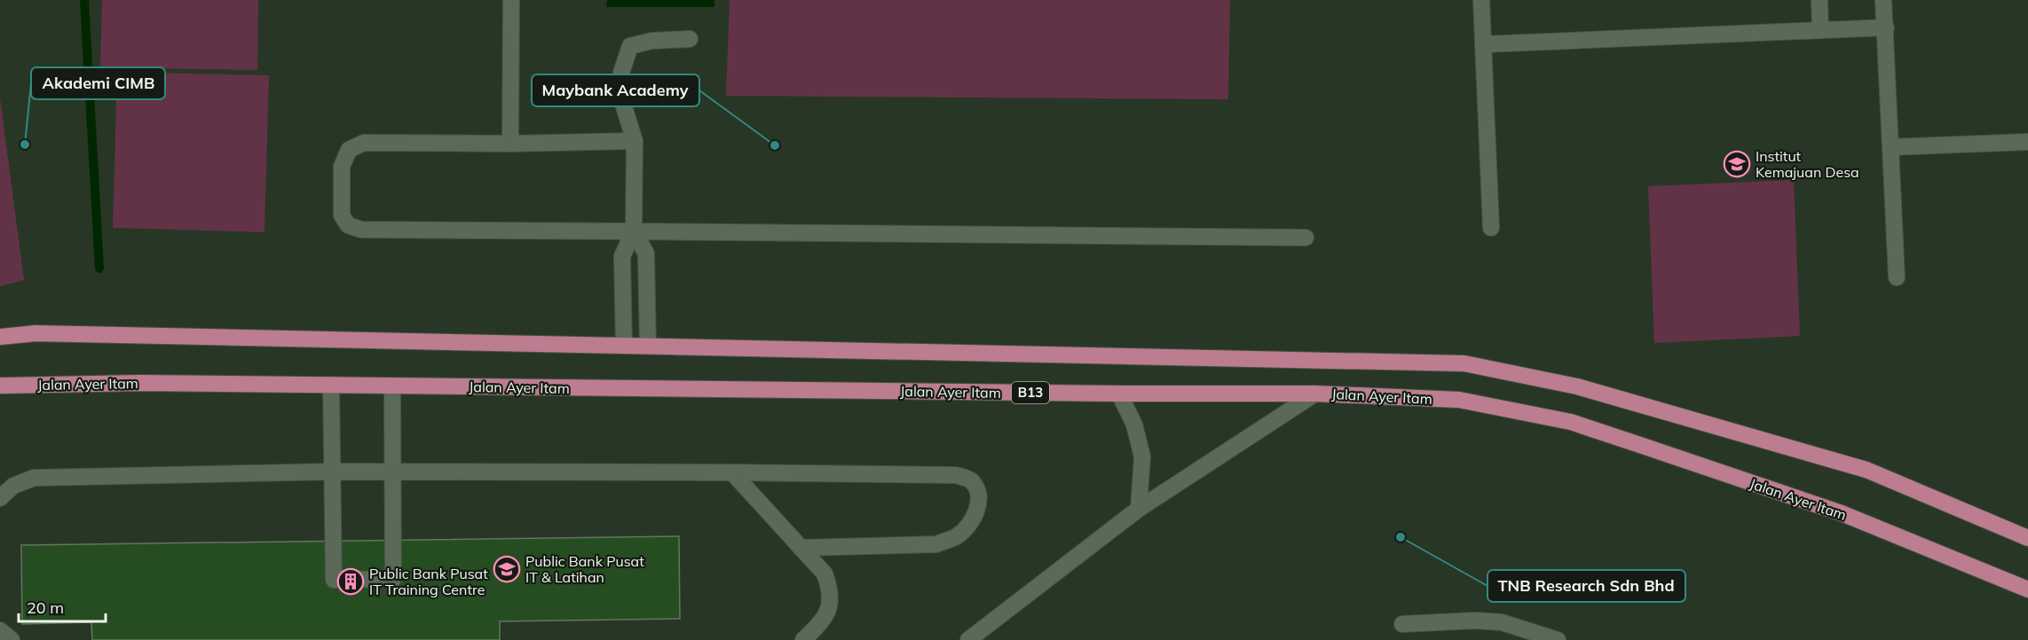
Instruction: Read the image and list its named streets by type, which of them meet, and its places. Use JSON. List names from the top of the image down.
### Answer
{
  "streets": {
    "main road": ["Jalan Ayer Itam", "B13"]
  },
  "places": {
    "other": ["Akademi CIMB", "Maybank Academy", "TNB Research Sdn Bhd"],
    "school or university": ["Institut Kemajuan Desa", "Public Bank Pusat IT & Latihan"],
    "building": ["Public Bank Pusat IT Training Centre"]
  },
  "scale_bar": "20 m"
}
